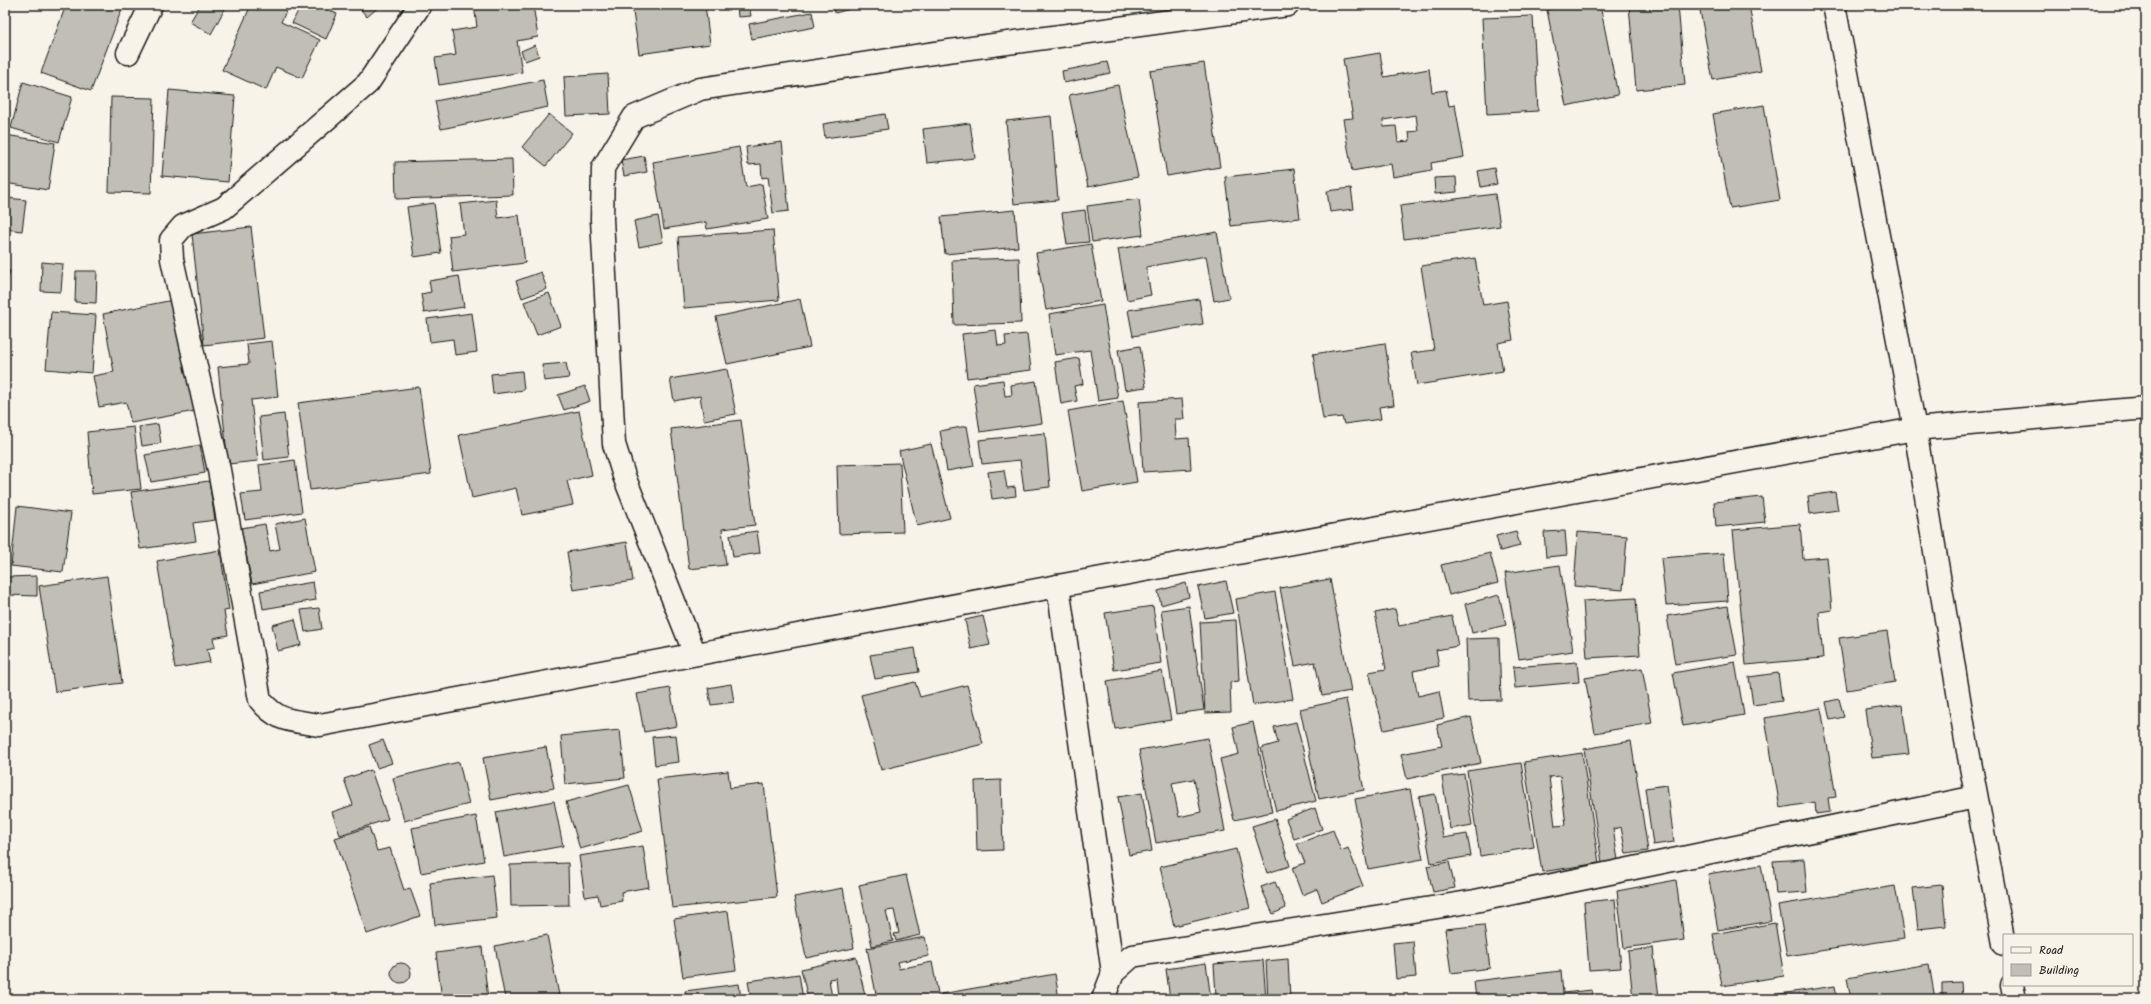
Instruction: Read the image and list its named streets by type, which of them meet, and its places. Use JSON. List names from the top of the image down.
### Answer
{
  "legend": ["Road", "Building"]
}
